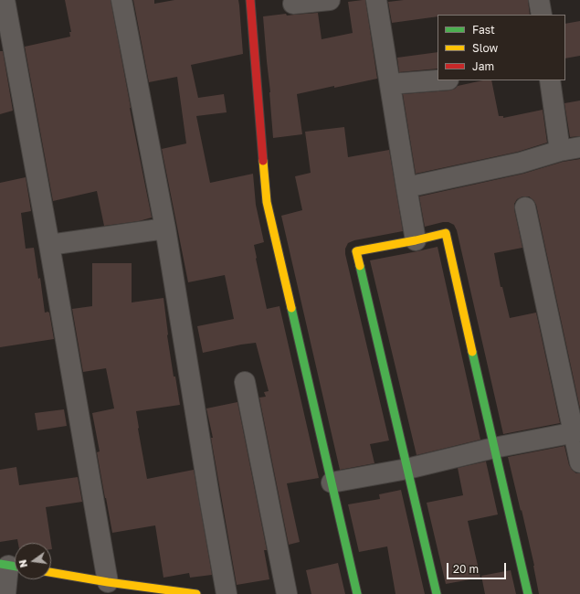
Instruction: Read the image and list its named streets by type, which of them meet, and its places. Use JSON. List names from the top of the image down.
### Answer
{
  "legend": ["Fast", "Slow", "Jam"],
  "scale_bar": "20 m",
  "north": "left"
}
